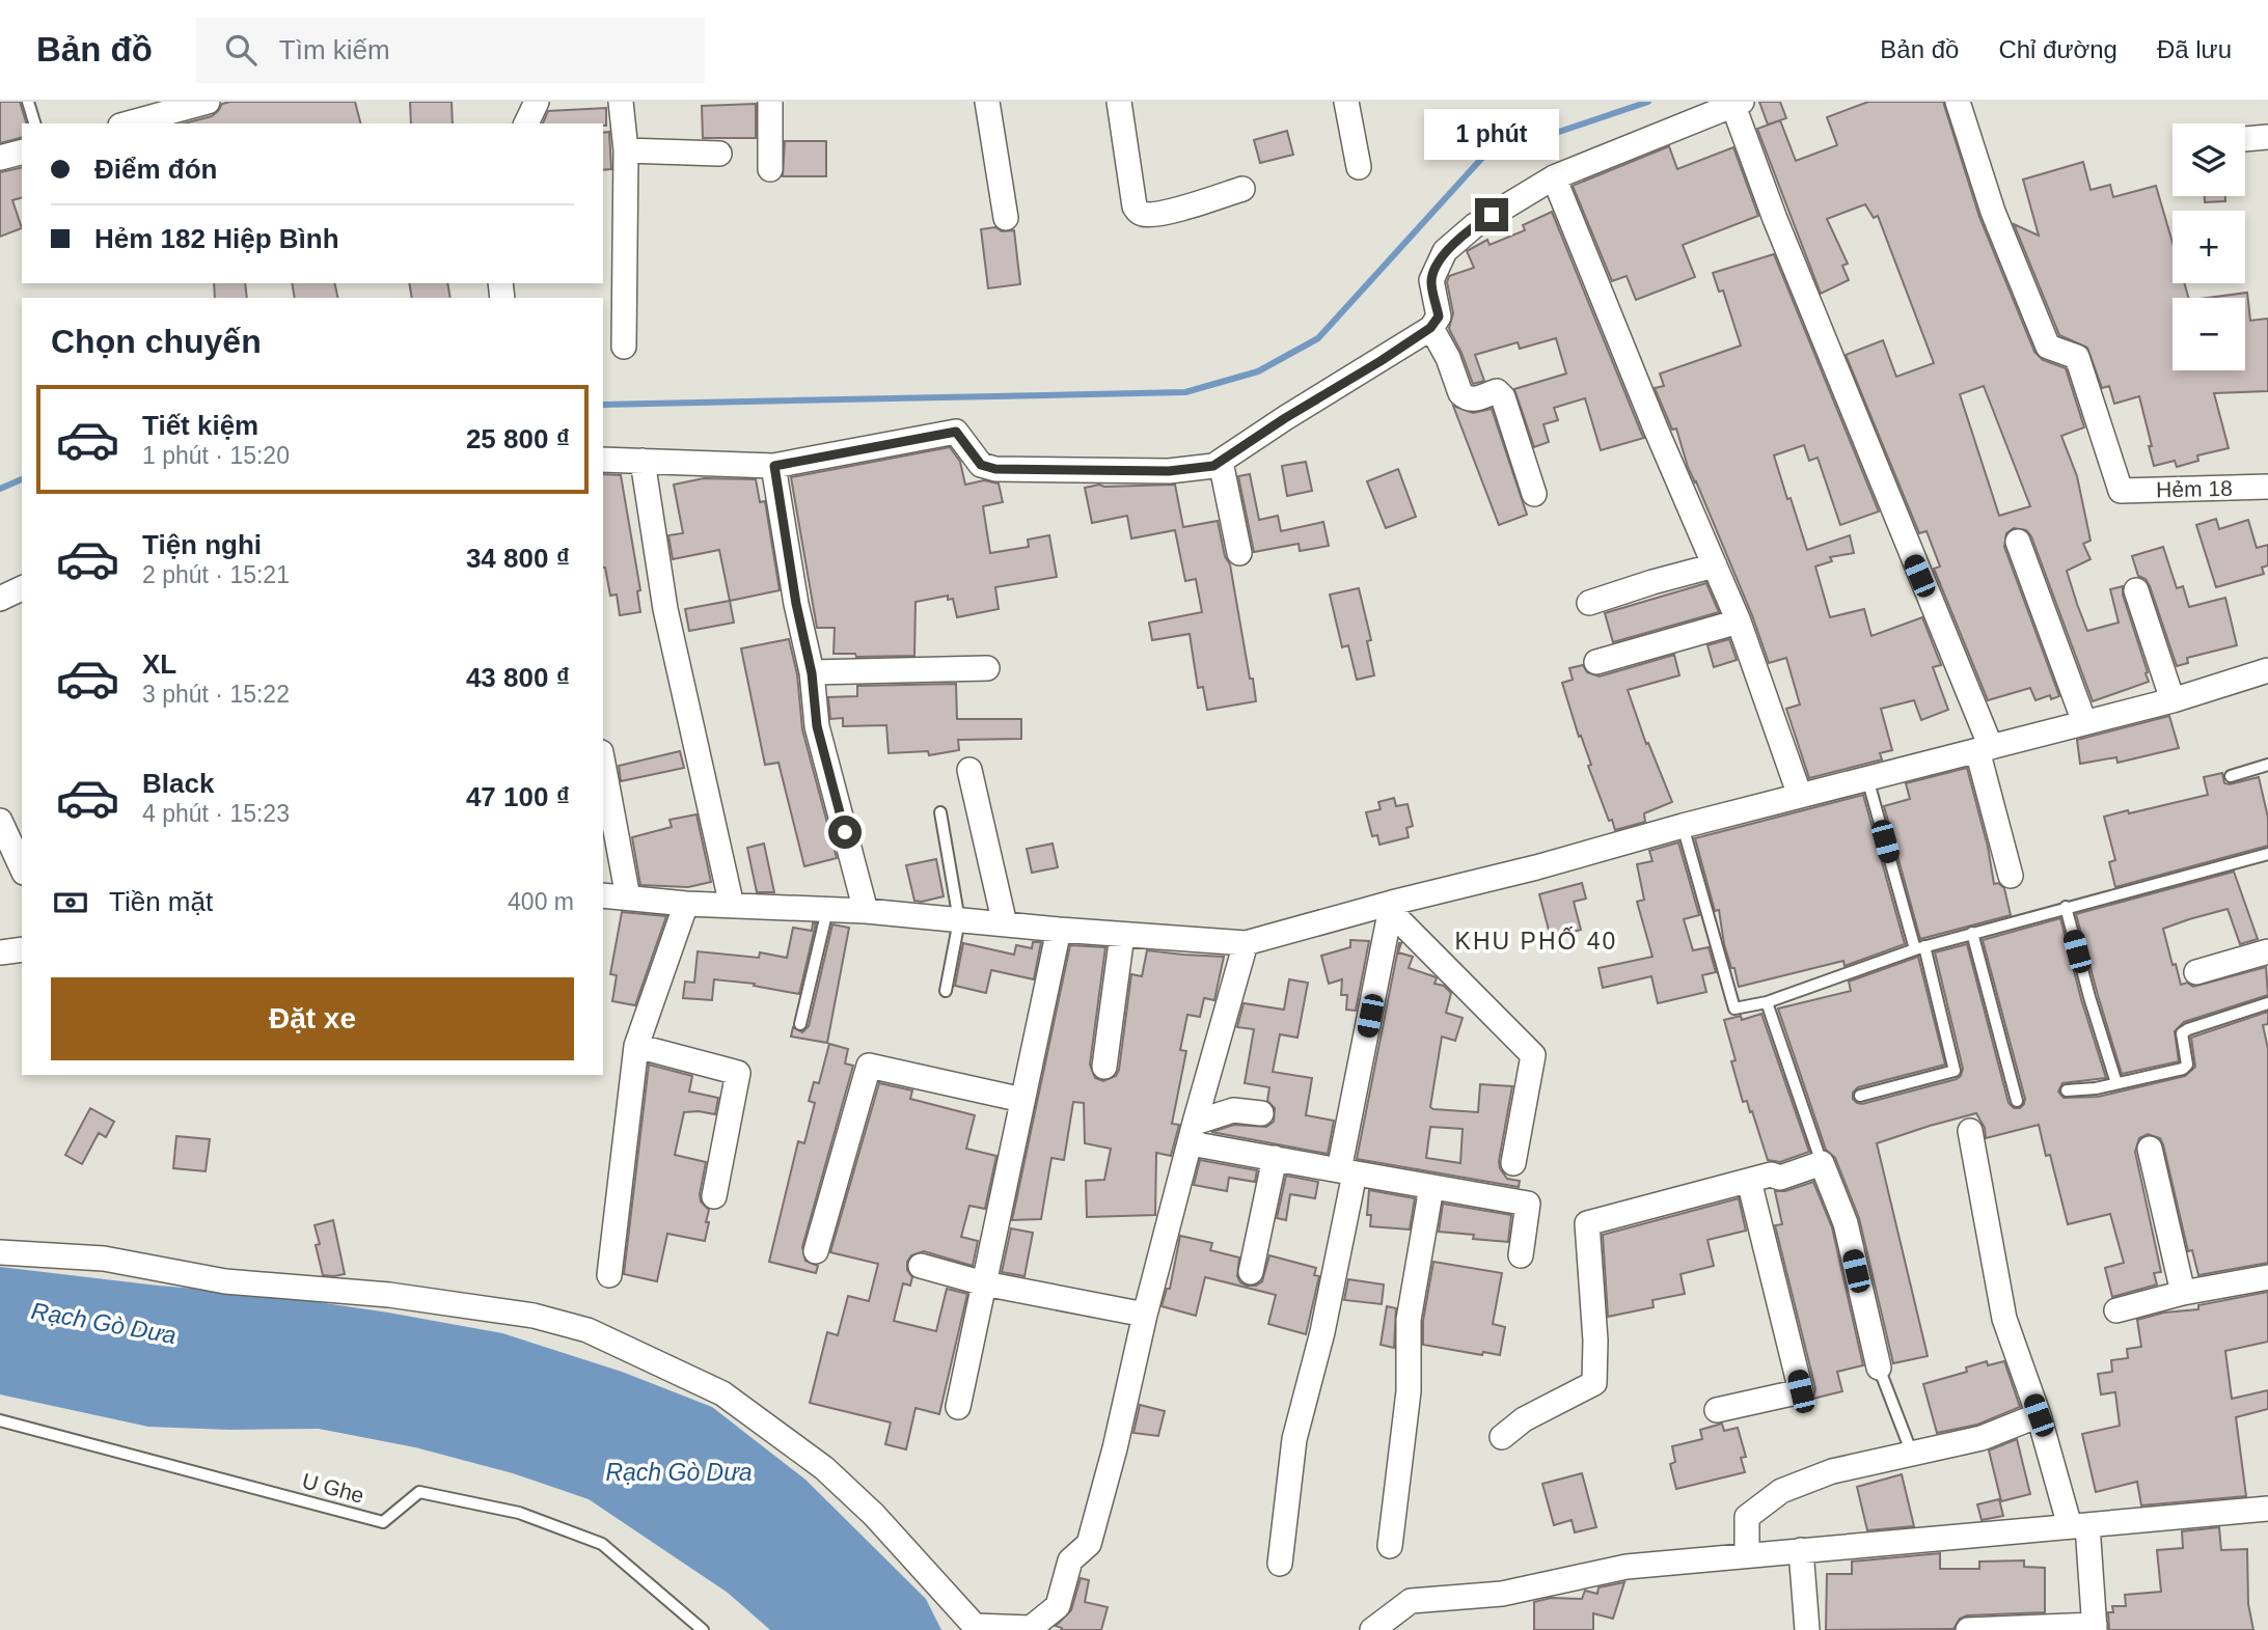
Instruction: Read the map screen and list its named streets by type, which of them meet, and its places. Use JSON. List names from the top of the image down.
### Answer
{
  "streets": {
    "street": ["Hẻm 18"],
    "lane": ["U Ghe"]
  },
  "districts": ["KHU PHỐ 40"],
  "water": ["Rạch Gò Dưa"],
  "page": {
    "header": "Bản đồ",
    "search": "Tìm kiếm",
    "nav": ["Bản đồ", "Chỉ đường", "Đã lưu"],
    "bubble": "1 phút",
    "map_buttons": ["+", "−"],
    "banner": ["Điểm đón", "Hẻm 182 Hiệp Bình"],
    "heading": "Chọn chuyến",
    "list": [
      {
        "name": "Tiết kiệm",
        "note": "1 phút · 15:20",
        "value": "25 800 ₫"
      },
      {
        "name": "Tiện nghi",
        "note": "2 phút · 15:21",
        "value": "34 800 ₫"
      },
      {
        "name": "XL",
        "note": "3 phút · 15:22",
        "value": "43 800 ₫"
      },
      {
        "name": "Black",
        "note": "4 phút · 15:23",
        "value": "47 100 ₫"
      }
    ],
    "pay": ["Tiền mặt", "400 m"],
    "buttons": "Đặt xe"
  }
}
